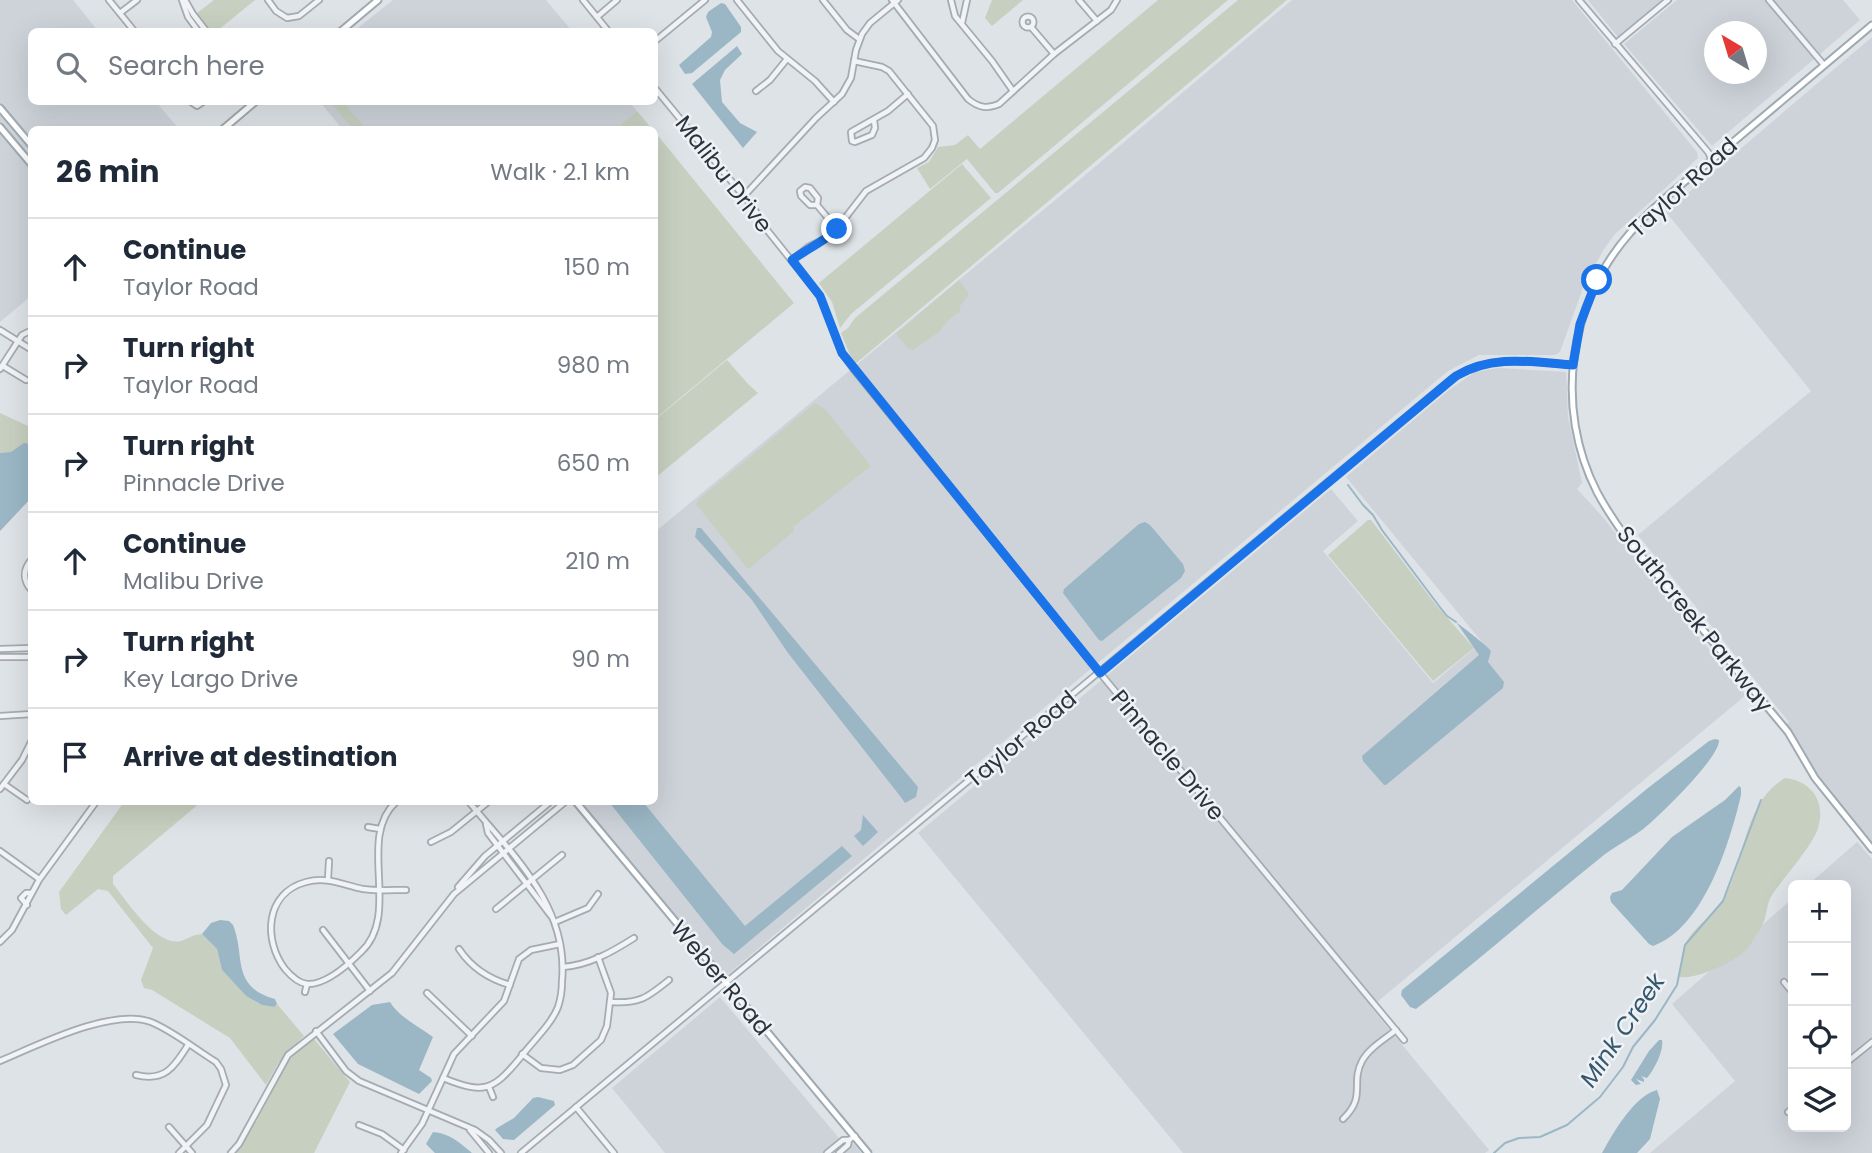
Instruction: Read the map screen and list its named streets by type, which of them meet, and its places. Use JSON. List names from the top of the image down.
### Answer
{
  "streets": {
    "main road": ["Taylor Road", "Southcreek Parkway", "Weber Road"],
    "street": ["Malibu Drive", "Pinnacle Drive"]
  },
  "crossings": [
    ["Malibu Drive", "Pinnacle Drive"],
    ["Taylor Road", "Southcreek Parkway"],
    ["Taylor Road", "Pinnacle Drive"],
    ["Taylor Road", "Weber Road"]
  ],
  "water": ["Mink Creek"],
  "north": "top left",
  "page": {
    "search": "Search here",
    "heading": ["26 min", "Walk · 2.1 km"],
    "list": [
      ["Continue", "Taylor Road", "150 m"],
      ["Turn right", "Taylor Road", "980 m"],
      ["Turn right", "Pinnacle Drive", "650 m"],
      ["Continue", "Malibu Drive", "210 m"],
      ["Turn right", "Key Largo Drive", "90 m"],
      "Arrive at destination"
    ],
    "map_buttons": ["+", "−"]
  }
}
